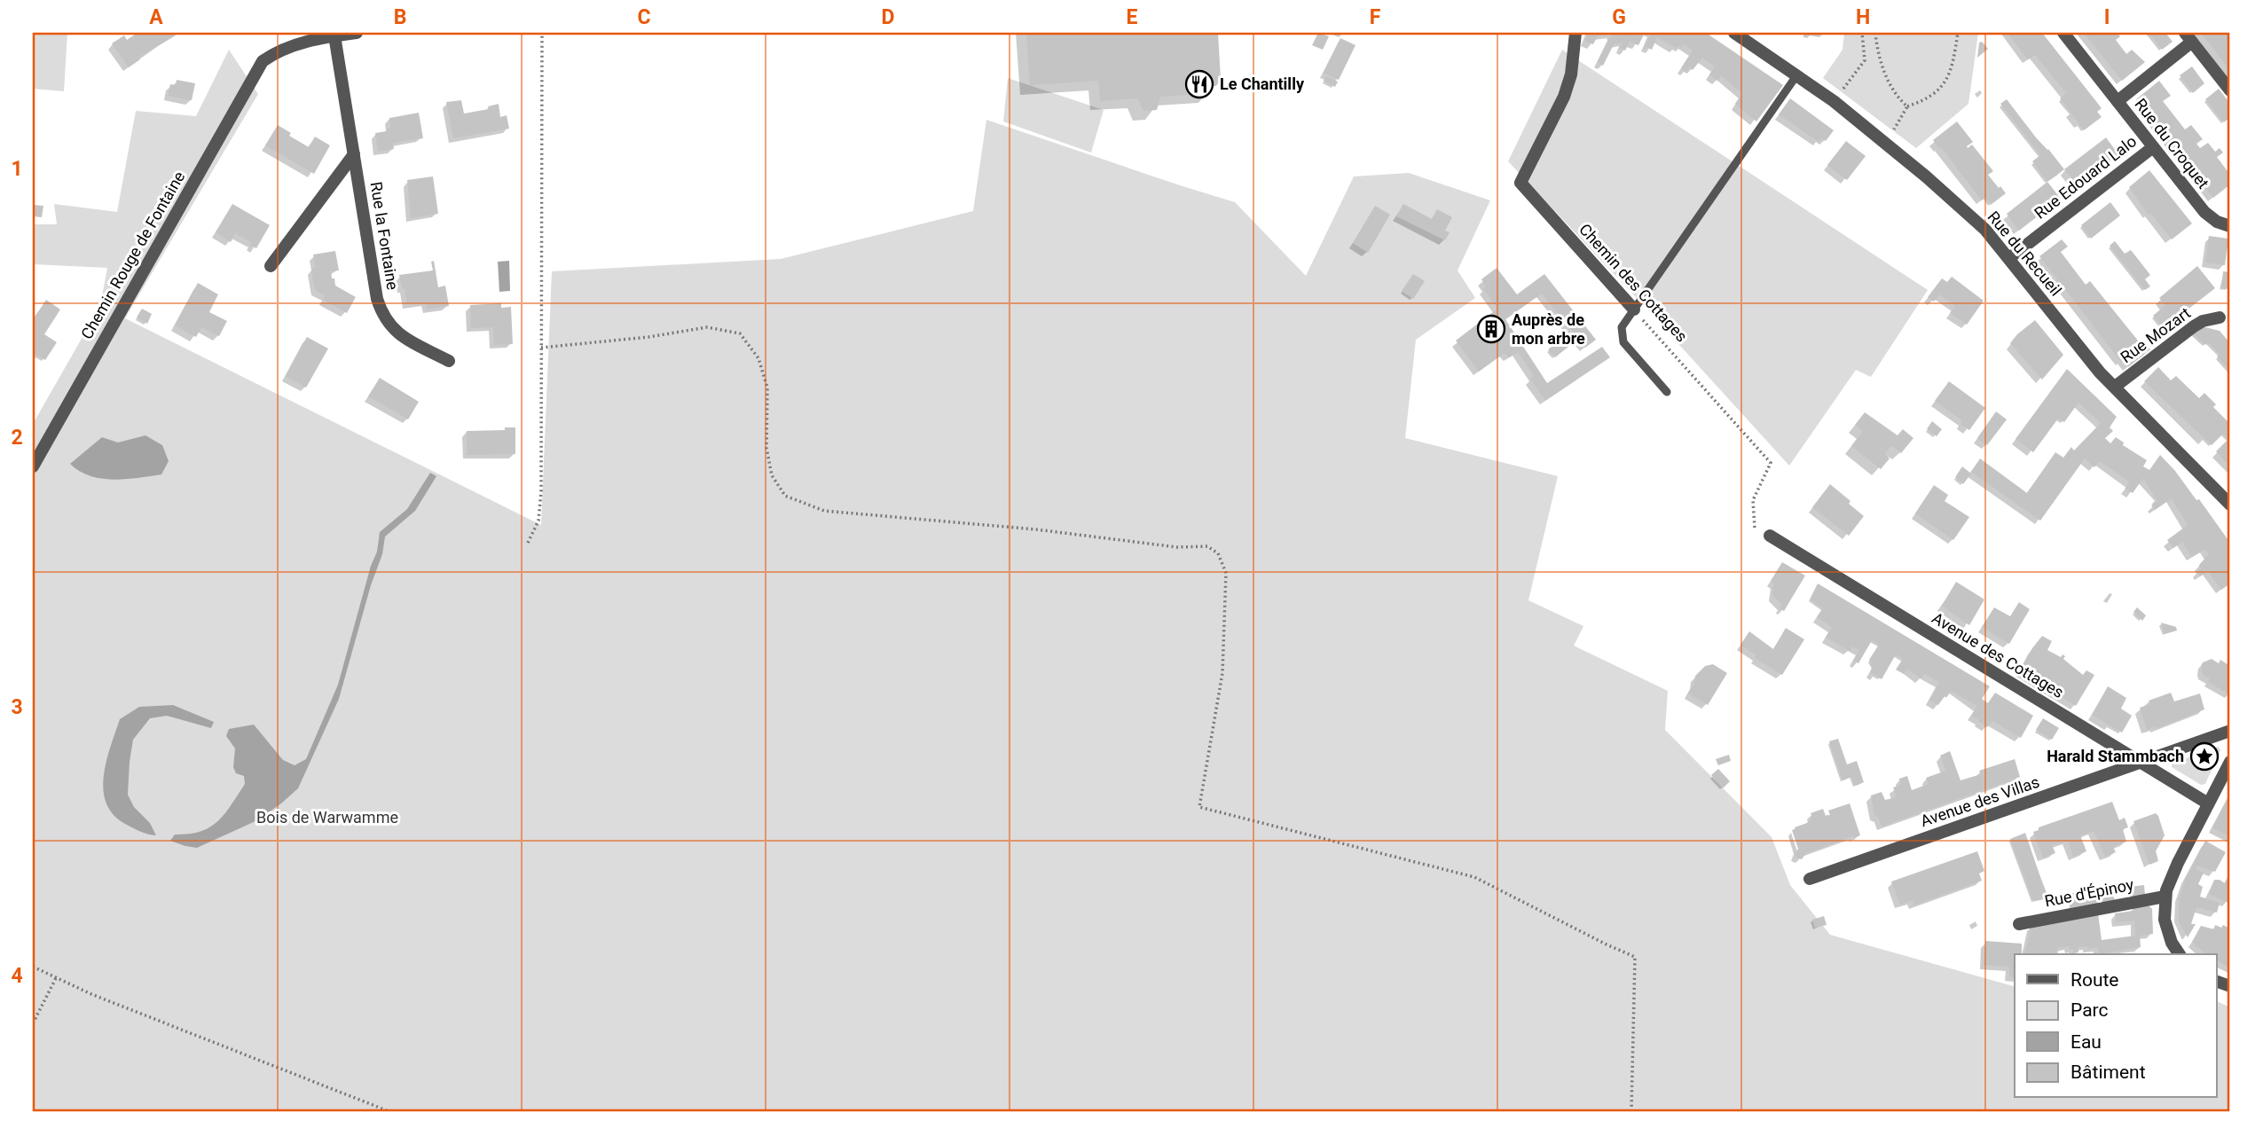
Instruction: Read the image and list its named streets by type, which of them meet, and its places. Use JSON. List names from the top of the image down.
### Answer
{
  "streets": {
    "street": [
      "Rue du Croquet",
      "Rue Edouard Lalo",
      "Rue la Fontaine",
      "Rue du Recueil",
      "Chemin Rouge de Fontaine",
      "Chemin des Cottages",
      "Rue Mozart",
      "Avenue des Cottages",
      "Avenue des Villas",
      "Rue d'Épinoy"
    ]
  },
  "crossings": [
    ["Rue du Croquet", "Rue Edouard Lalo"],
    ["Rue Edouard Lalo", "Rue du Recueil"],
    ["Rue la Fontaine", "Chemin Rouge de Fontaine"],
    ["Rue du Recueil", "Rue Mozart"],
    ["Chemin des Cottages", "Avenue des Cottages"],
    ["Avenue des Cottages", "Avenue des Villas"]
  ],
  "parks": ["Bois de Warwamme"],
  "places": {
    "restaurant": ["Le Chantilly"],
    "building": ["Auprès de mon arbre"],
    "place": ["Harald Stammbach"]
  },
  "legend": [
    "Route",
    "Parc",
    "Eau",
    "Bâtiment"
  ],
  "grid": {
    "columns": [
      "A",
      "B",
      "C",
      "D",
      "E",
      "F",
      "G",
      "H",
      "I"
    ],
    "rows": [
      "1",
      "2",
      "3",
      "4"
    ]
  }
}
